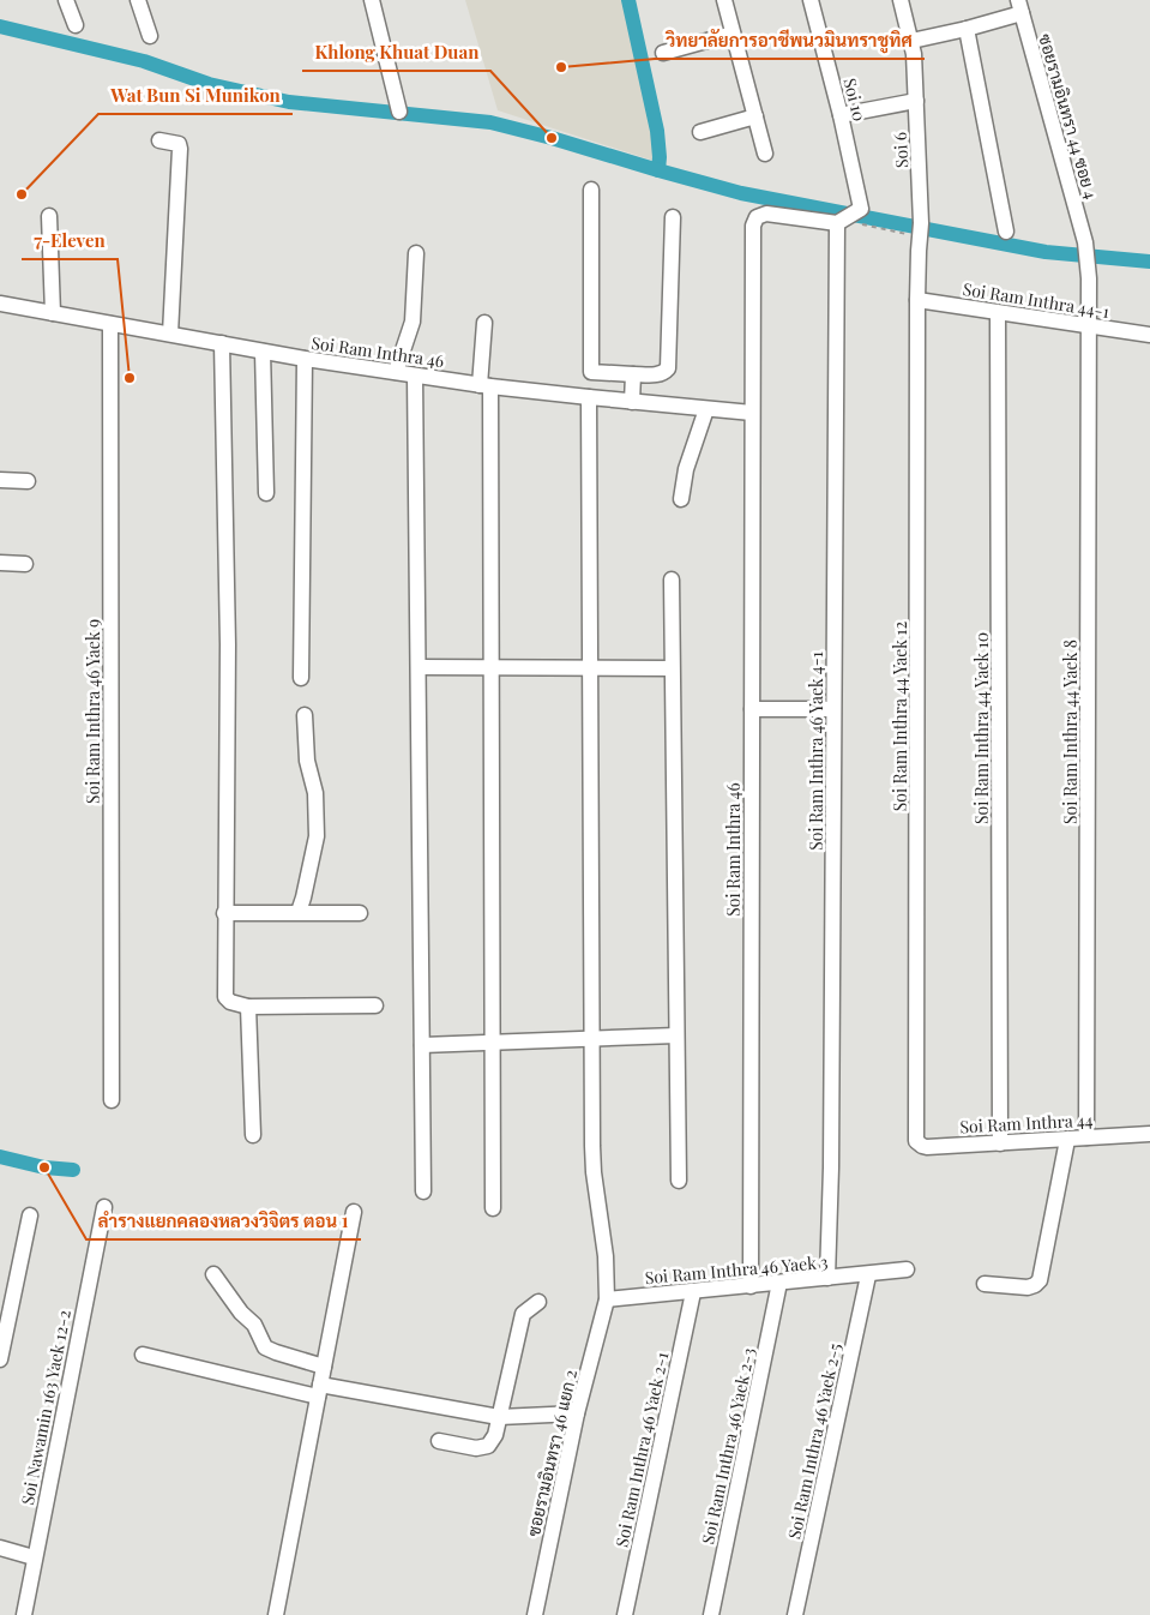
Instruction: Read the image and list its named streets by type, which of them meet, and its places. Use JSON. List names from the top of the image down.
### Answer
{
  "streets": {
    "street": [
      "Soi 10",
      "ซอยรามอินทรา 44 ซอย 4",
      "Soi 6",
      "Soi Ram Inthra 44-1",
      "Soi Ram Inthra 46",
      "Soi Ram Inthra 46 Yaek 9",
      "Soi Ram Inthra 44 Yaek 12",
      "Soi Ram Inthra 44 Yaek 10",
      "Soi Ram Inthra 44 Yaek 8",
      "Soi Ram Inthra 46 Yaek 4-1",
      "Soi Ram Inthra 44",
      "Soi Ram Inthra 46 Yaek 3",
      "Soi Nawamin 163 Yaek 12-2",
      "Soi Ram Inthra 46 Yaek 2-5",
      "Soi Ram Inthra 46 Yaek 2-3",
      "Soi Ram Inthra 46 Yaek 2-1",
      "ซอยรามอินทรา 46 แยก 2"
    ]
  },
  "crossings": [
    ["Soi 10", "Soi Ram Inthra 46"],
    ["Soi 10", "Soi Ram Inthra 46 Yaek 4-1"],
    ["ซอยรามอินทรา 44 ซอย 4", "Soi Ram Inthra 44 Yaek 8"],
    ["Soi 6", "Soi Ram Inthra 44-1"],
    ["Soi 6", "Soi Ram Inthra 44 Yaek 12"],
    ["Soi Ram Inthra 44-1", "Soi Ram Inthra 44 Yaek 12"],
    ["Soi Ram Inthra 44-1", "Soi Ram Inthra 44 Yaek 10"],
    ["Soi Ram Inthra 44-1", "Soi Ram Inthra 44 Yaek 8"],
    ["Soi Ram Inthra 46", "Soi Ram Inthra 46 Yaek 9"],
    ["Soi Ram Inthra 46", "Soi Ram Inthra 46 Yaek 4-1"],
    ["Soi Ram Inthra 46", "Soi Ram Inthra 46 Yaek 3"],
    ["Soi Ram Inthra 46", "ซอยรามอินทรา 46 แยก 2"],
    ["Soi Ram Inthra 44 Yaek 12", "Soi Ram Inthra 44"],
    ["Soi Ram Inthra 44 Yaek 10", "Soi Ram Inthra 44"],
    ["Soi Ram Inthra 44 Yaek 8", "Soi Ram Inthra 44"],
    ["Soi Ram Inthra 46 Yaek 4-1", "Soi Ram Inthra 46 Yaek 3"],
    ["Soi Ram Inthra 46 Yaek 3", "Soi Ram Inthra 46 Yaek 2-5"],
    ["Soi Ram Inthra 46 Yaek 3", "Soi Ram Inthra 46 Yaek 2-3"],
    ["Soi Ram Inthra 46 Yaek 3", "Soi Ram Inthra 46 Yaek 2-1"],
    ["Soi Ram Inthra 46 Yaek 3", "ซอยรามอินทรา 46 แยก 2"]
  ],
  "places": [
    "วิทยาลัยการอาชีพนวมินทราชูทิศ",
    "Khlong Khuat Duan",
    "Wat Bun Si Munikon",
    "7-Eleven",
    "ลำรางแยกคลองหลวงวิจิตร ตอน 1"
  ]
}
